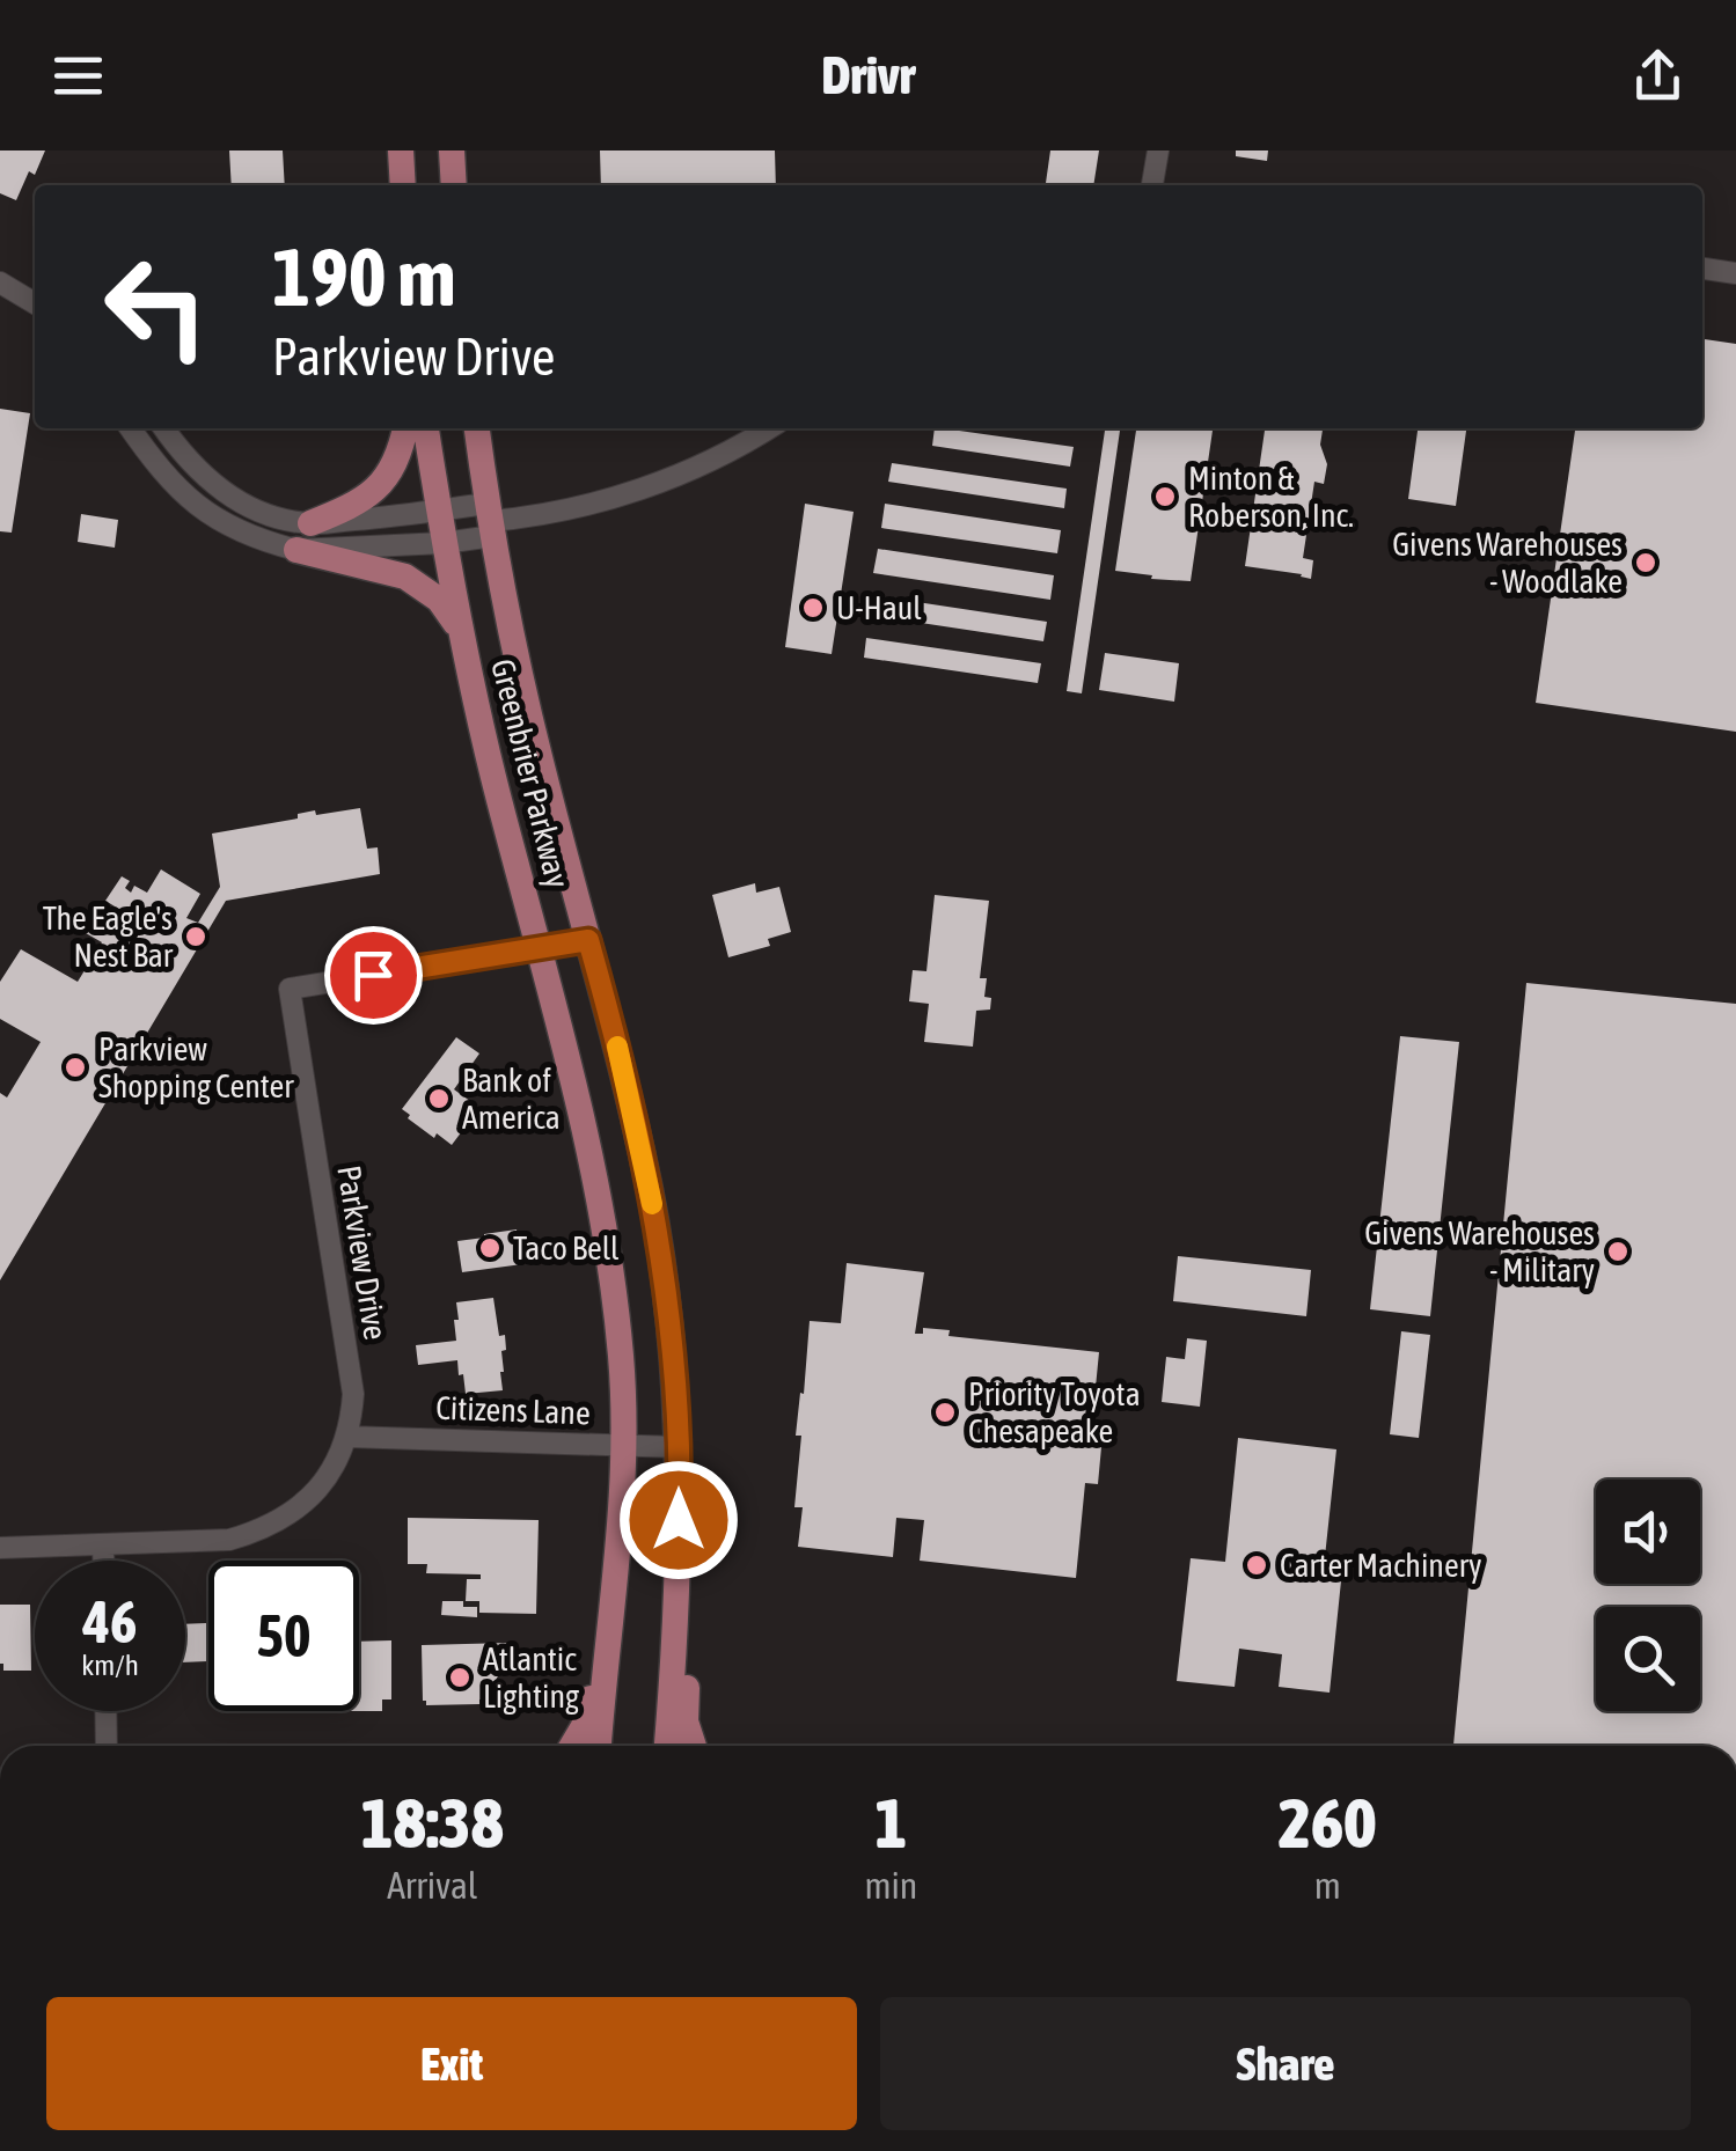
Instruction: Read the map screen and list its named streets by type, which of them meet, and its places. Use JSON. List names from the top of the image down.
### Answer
{
  "streets": {
    "main road": ["Greenbrier Parkway"],
    "street": ["Parkview Drive", "Citizens Lane"]
  },
  "crossings": [
    ["Greenbrier Parkway", "Parkview Drive"],
    ["Greenbrier Parkway", "Citizens Lane"],
    ["Parkview Drive", "Citizens Lane"]
  ],
  "places": [
    "Minton & Roberson, Inc.",
    "Givens Warehouses - Woodlake",
    "U-Haul",
    "The Eagle's Nest Bar",
    "Parkview Shopping Center",
    "Bank of America",
    "Taco Bell",
    "Givens Warehouses - Military",
    "Priority Toyota Chesapeake",
    "Carter Machinery",
    "Atlantic Lighting"
  ],
  "page": {
    "header": "Drivr",
    "turn": ["190 m", "Parkview Drive"],
    "speed": "46 km/h",
    "limit": "50",
    "eta": [
      "18:38",
      "Arrival",
      "1",
      "min",
      "260",
      "m"
    ],
    "buttons": ["Exit", "Share"]
  }
}
